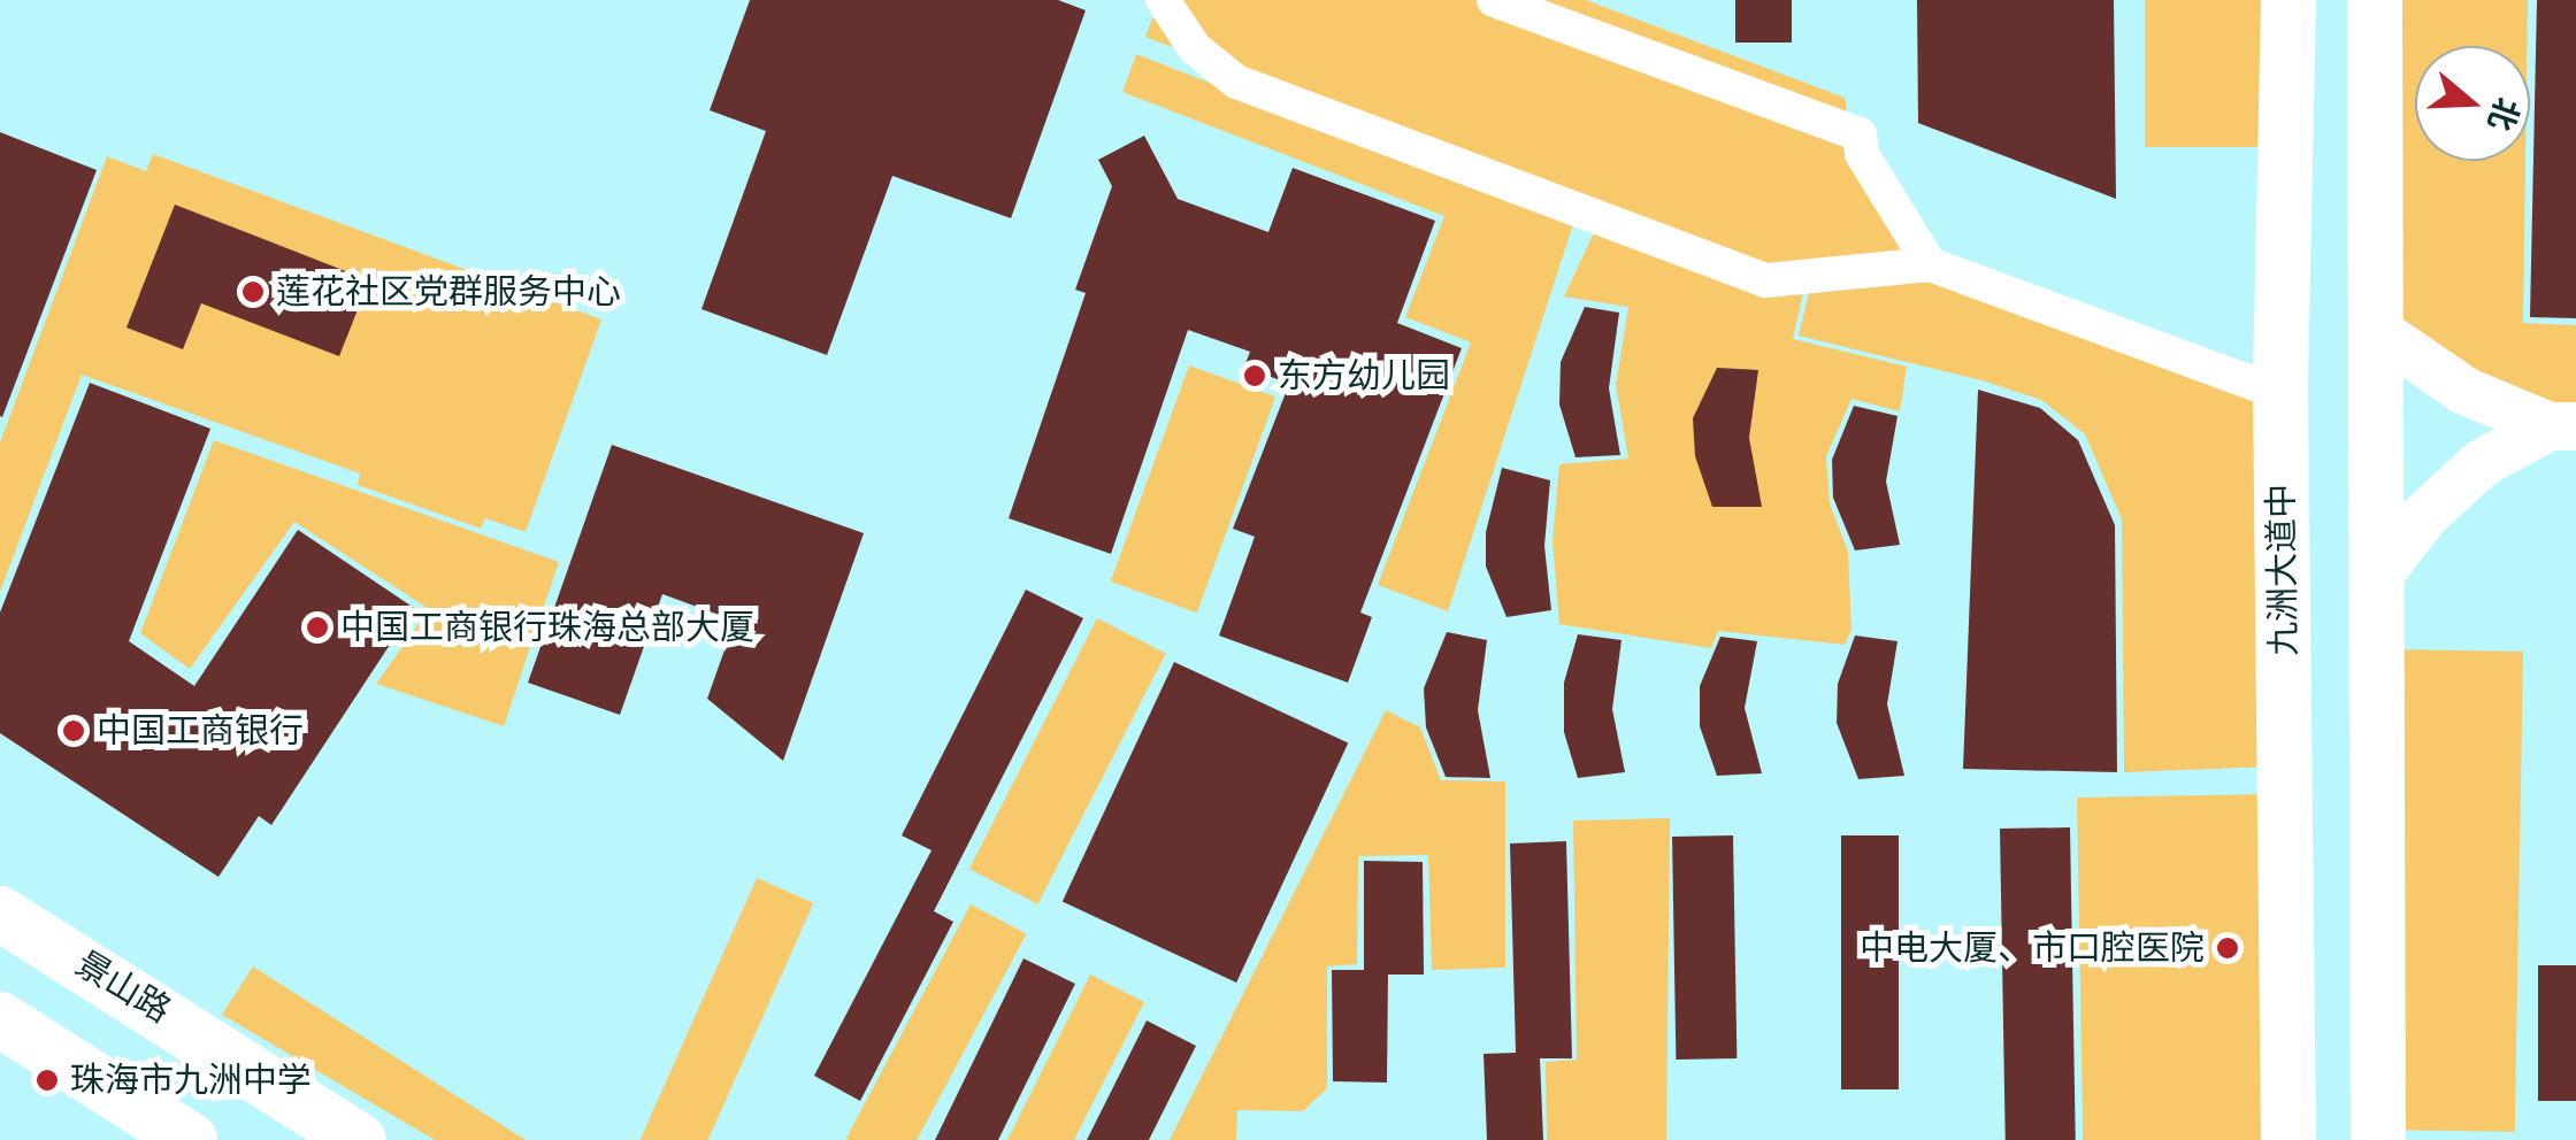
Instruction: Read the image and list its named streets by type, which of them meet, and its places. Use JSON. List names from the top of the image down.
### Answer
{
  "streets": {
    "main road": ["九洲大道中", "景山路"]
  },
  "places": [
    "莲花社区党群服务中心",
    "东方幼儿园",
    "中国工商银行珠海总部大厦",
    "中国工商银行",
    "中电大厦、市口腔医院",
    "珠海市九洲中学"
  ],
  "north": "right"
}
